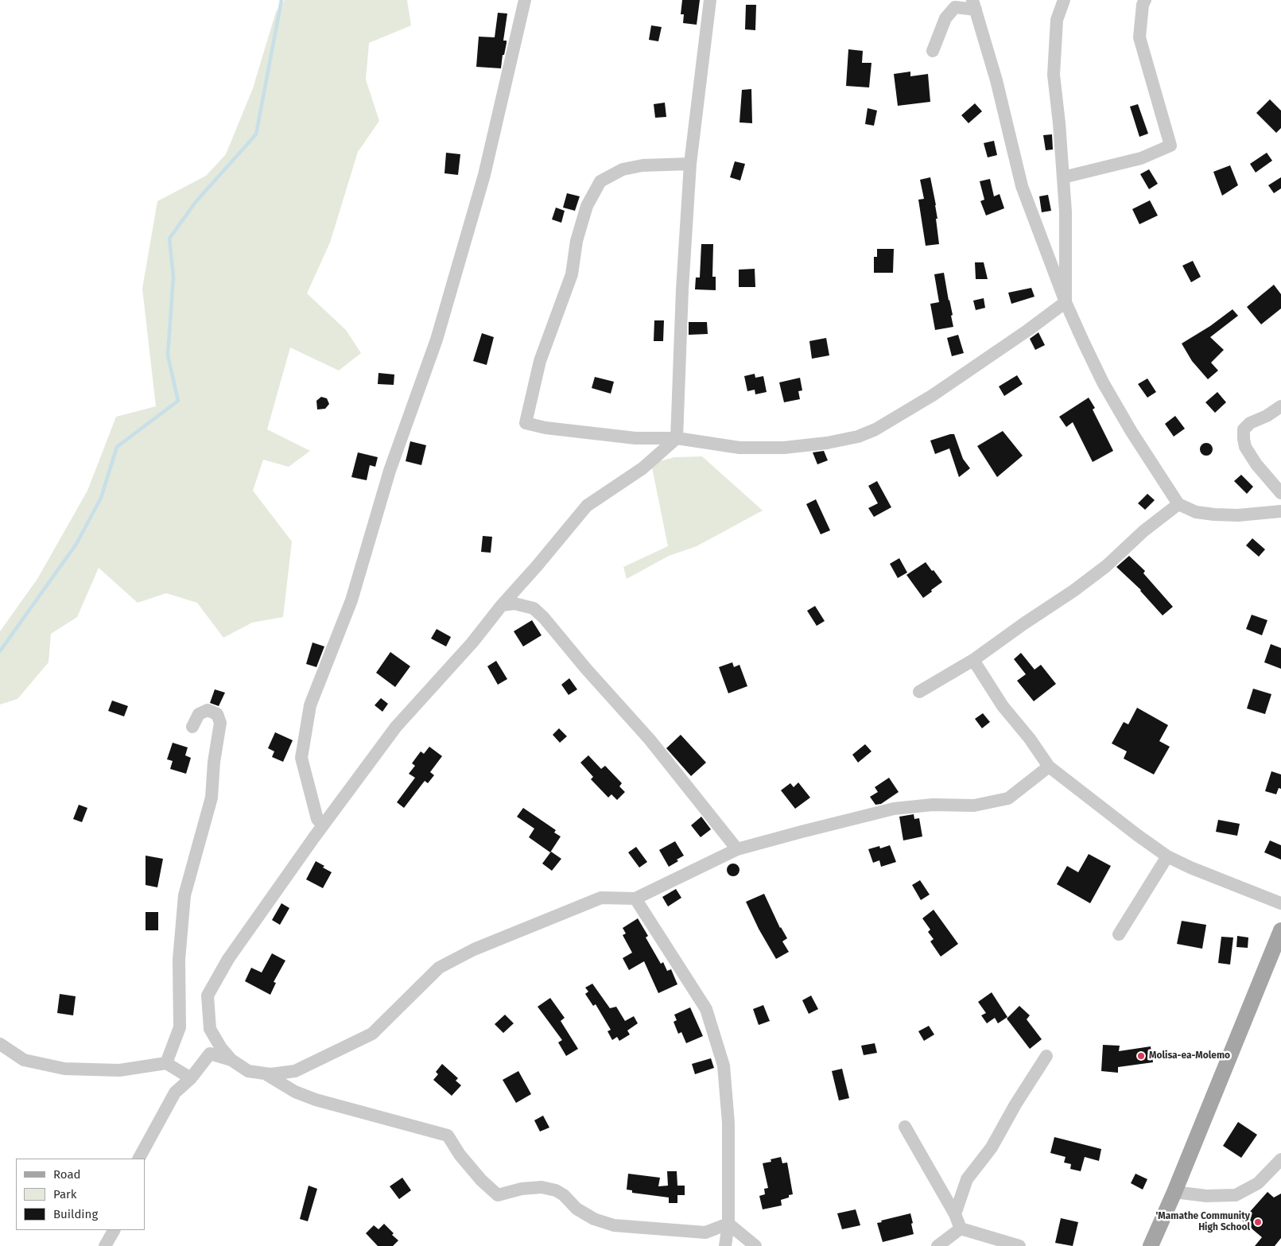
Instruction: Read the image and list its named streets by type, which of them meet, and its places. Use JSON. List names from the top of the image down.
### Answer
{
  "places": ["Molisa-ea-Molemo", "'Mamathe Community High School"],
  "legend": ["Road", "Park", "Building"]
}
